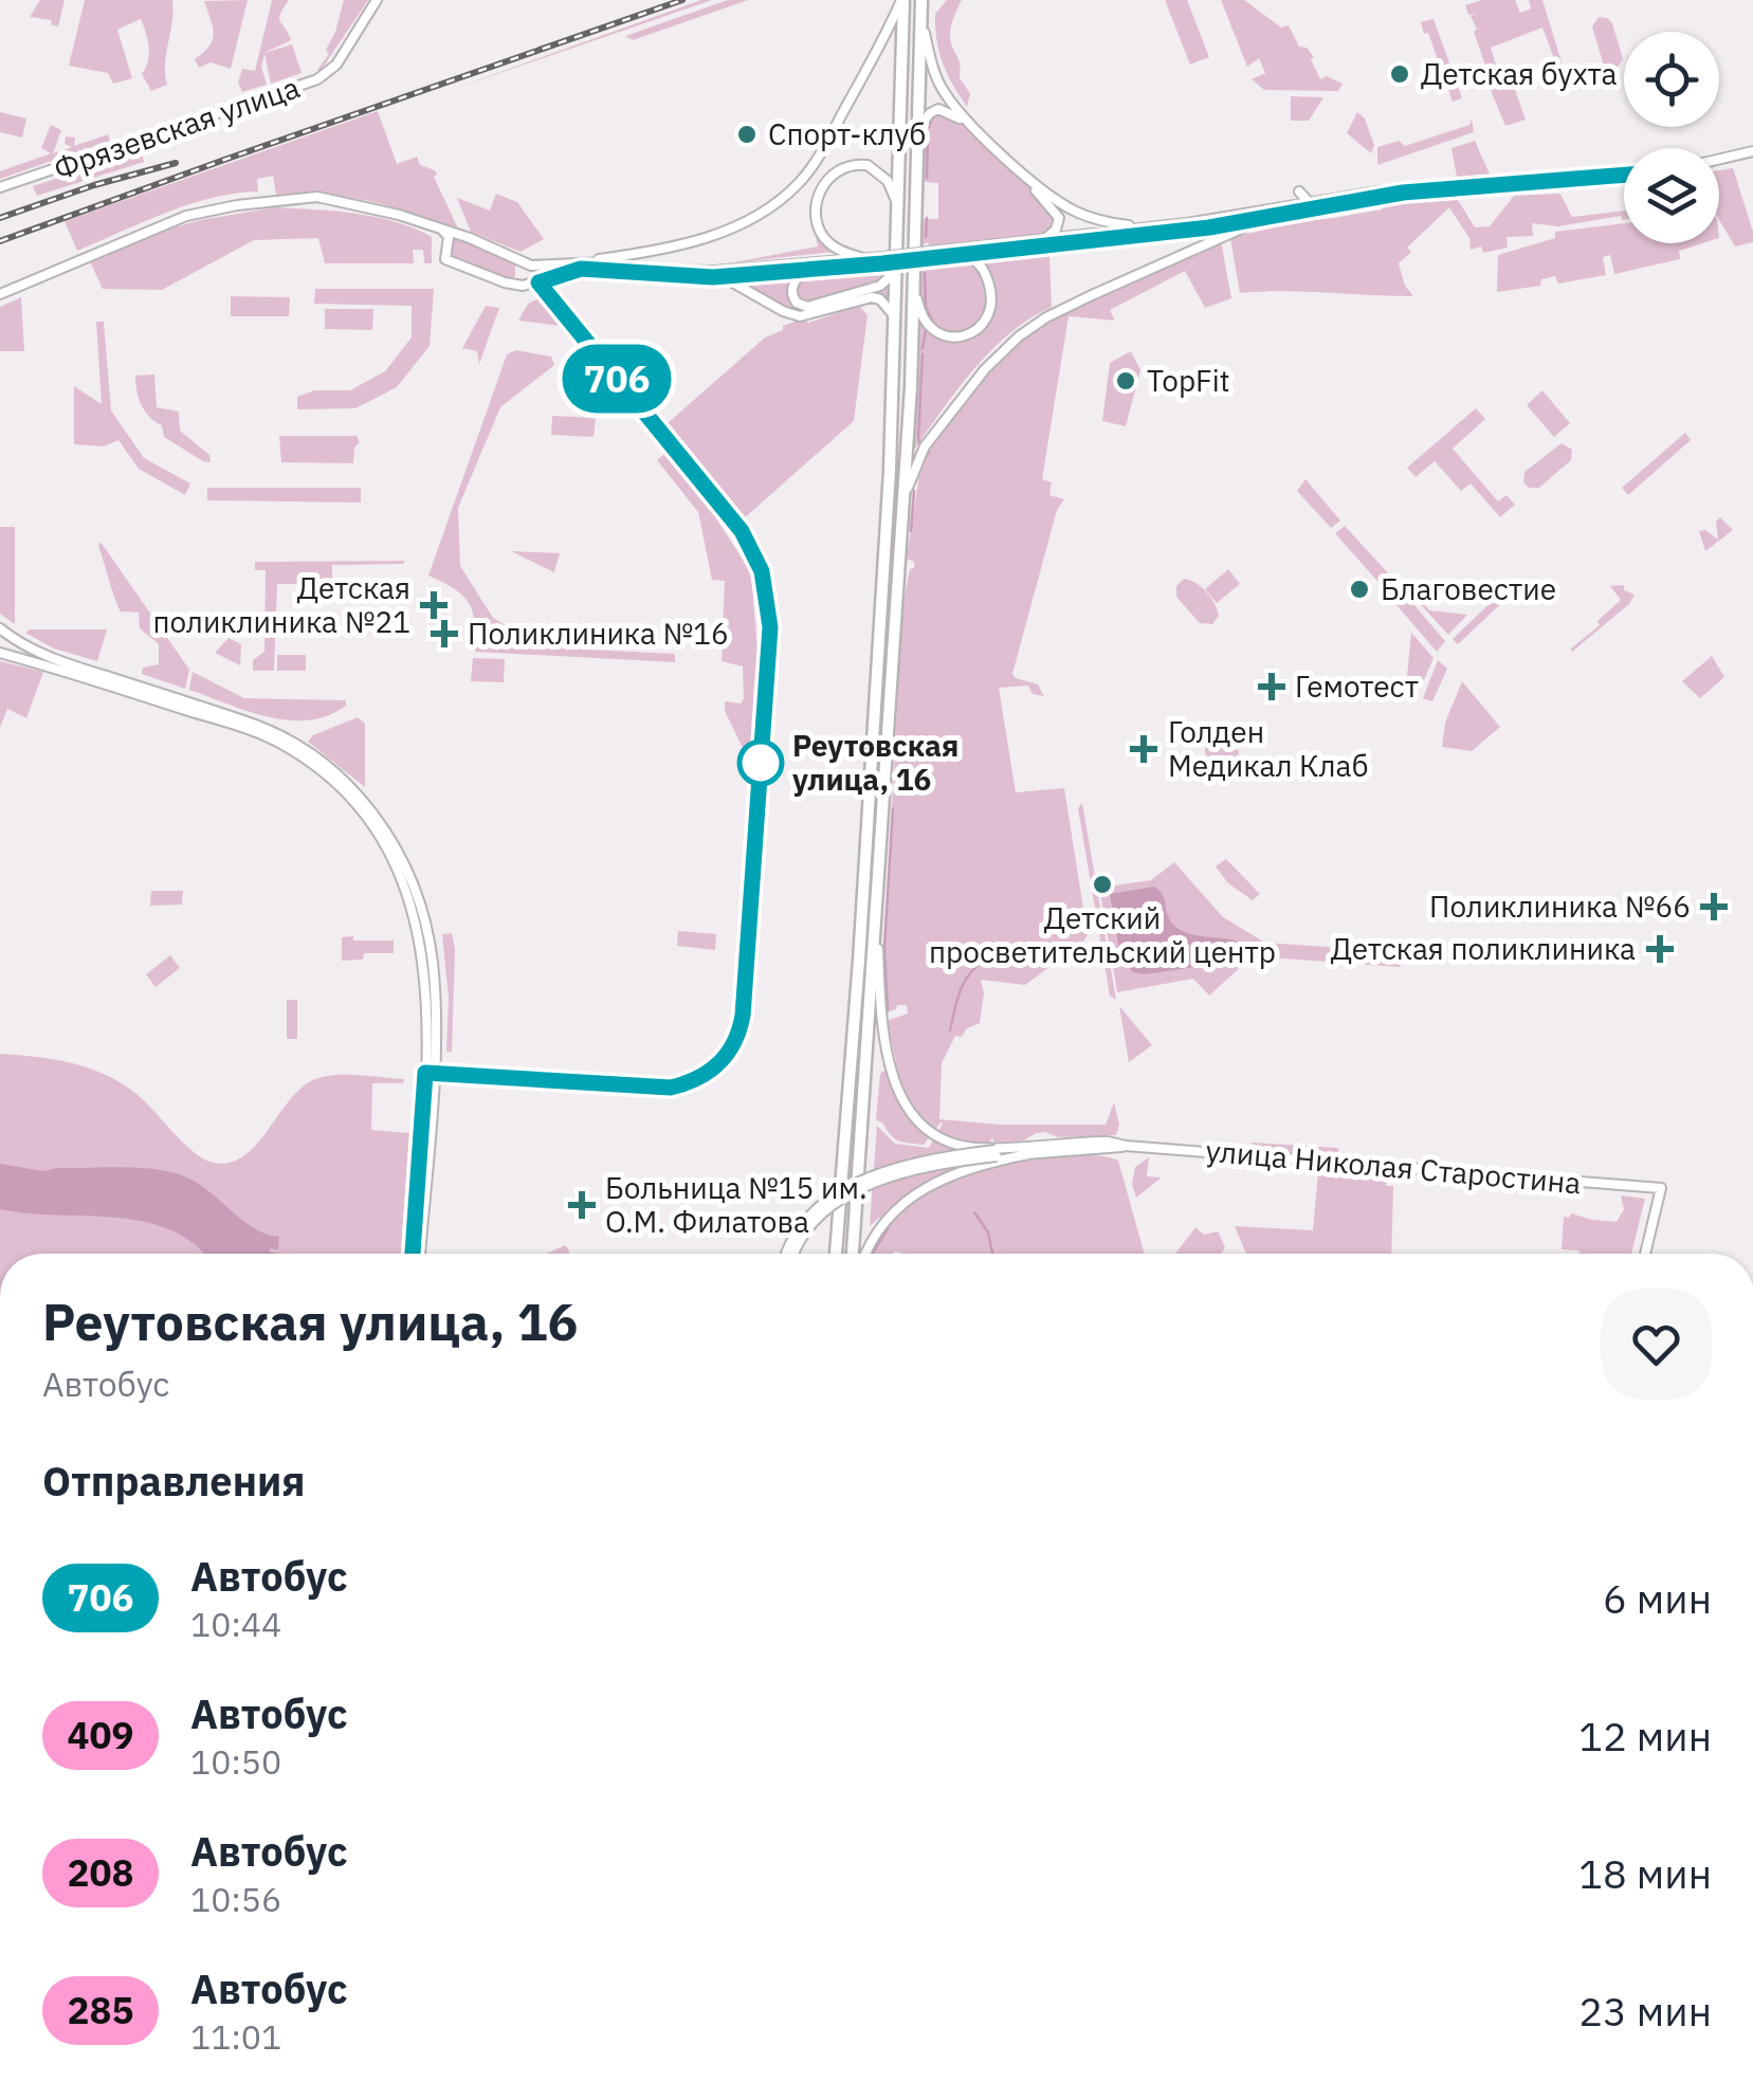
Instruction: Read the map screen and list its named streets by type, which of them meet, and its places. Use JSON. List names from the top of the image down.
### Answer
{
  "streets": {
    "main road": ["Фрязевская улица", "улица Николая Старостина"]
  },
  "places": {
    "other": [
      "Детская бухта",
      "Спорт-клуб",
      "TopFit",
      "Благовестие",
      "Реутовская улица, 16",
      "Детский просветительский центр"
    ],
    "health": [
      "Детская поликлиника №21",
      "Поликлиника №16",
      "Гемотест",
      "Голден Медикал Клаб",
      "Поликлиника №66",
      "Детская поликлиника",
      "Больница №15 им. О.М. Филатова"
    ]
  },
  "lines": ["bus line 706"],
  "page": {
    "on_map": "706",
    "heading": [
      ["Реутовская улица, 16", "Автобус"],
      "Отправления"
    ],
    "list": [
      {
        "mark": "706",
        "name": "Автобус",
        "note": "10:44",
        "value": "6 мин"
      },
      {
        "mark": "409",
        "name": "Автобус",
        "note": "10:50",
        "value": "12 мин"
      },
      {
        "mark": "208",
        "name": "Автобус",
        "note": "10:56",
        "value": "18 мин"
      },
      {
        "mark": "285",
        "name": "Автобус",
        "note": "11:01",
        "value": "23 мин"
      }
    ]
  }
}
